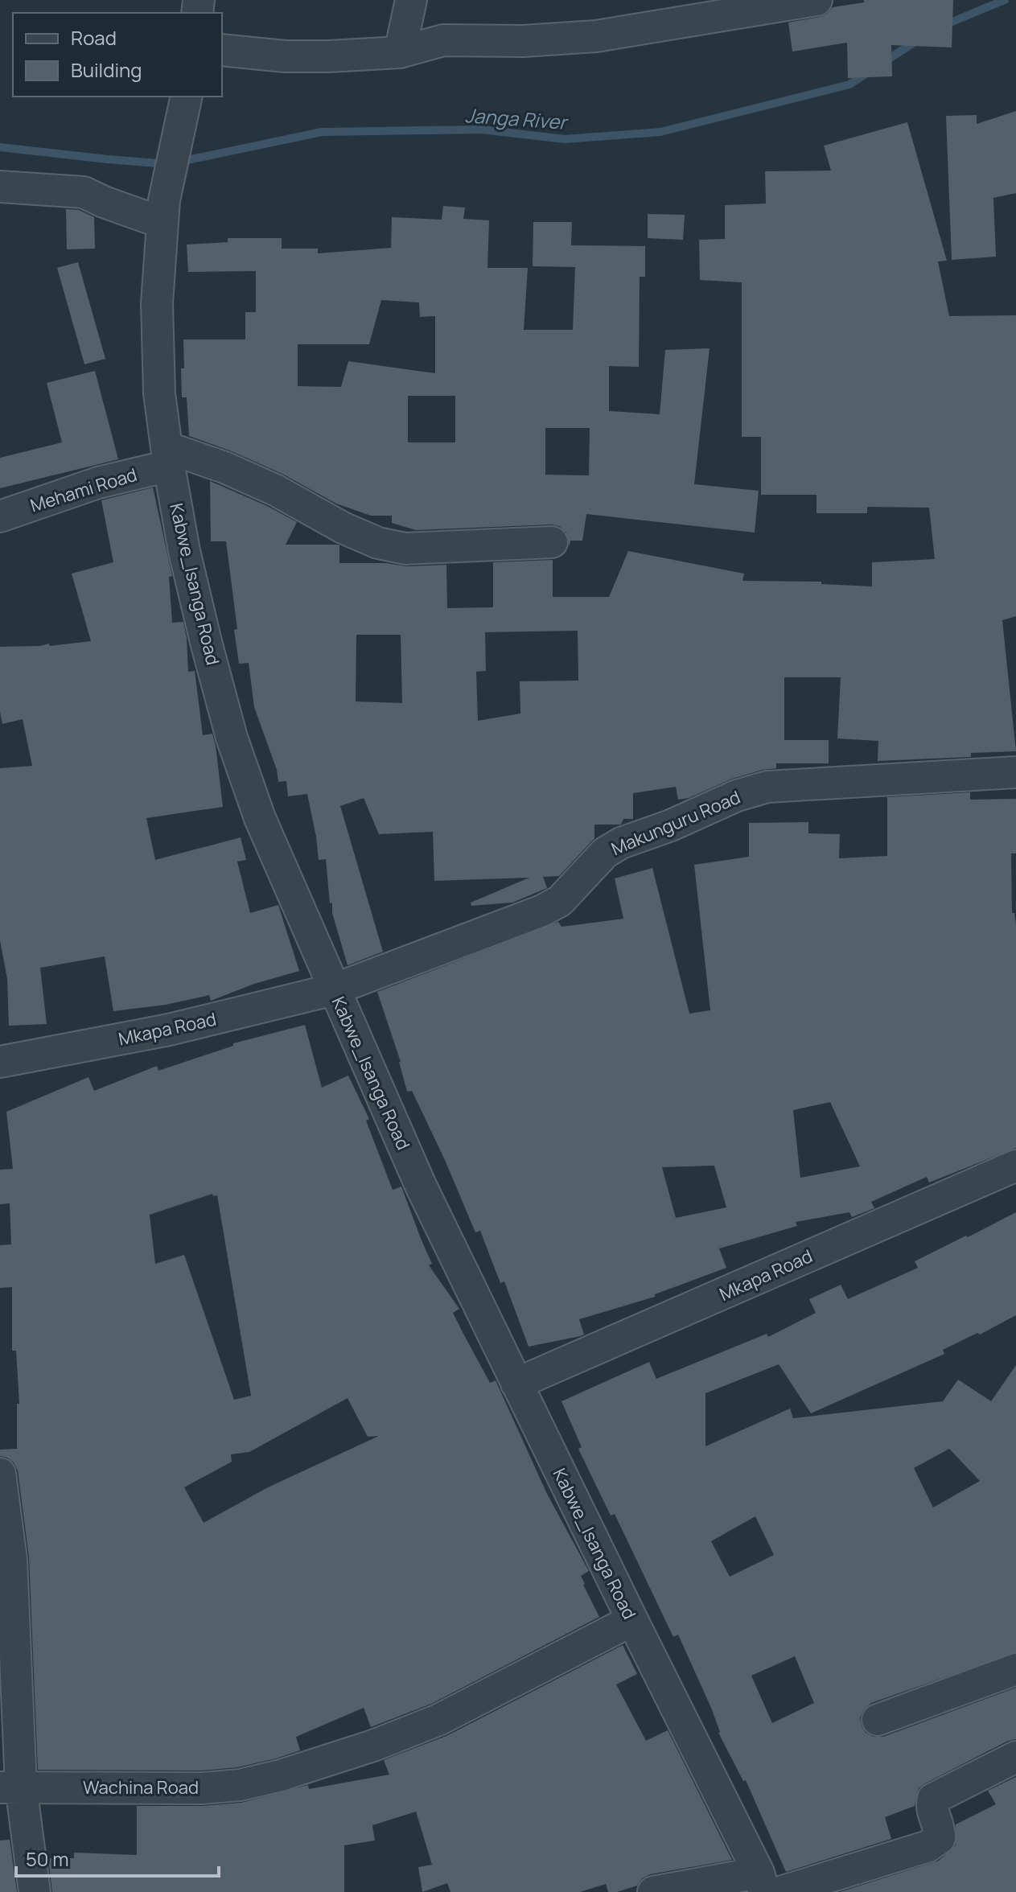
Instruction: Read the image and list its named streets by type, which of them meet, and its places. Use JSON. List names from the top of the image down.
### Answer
{
  "streets": {
    "street": [
      "Mehami Road",
      "Kabwe_Isanga Road",
      "Makunguru Road",
      "Mkapa Road",
      "Wachina Road"
    ]
  },
  "crossings": [
    ["Mehami Road", "Kabwe_Isanga Road"],
    ["Kabwe_Isanga Road", "Makunguru Road"],
    ["Kabwe_Isanga Road", "Mkapa Road"],
    ["Kabwe_Isanga Road", "Wachina Road"],
    ["Makunguru Road", "Mkapa Road"]
  ],
  "water": ["Janga River"],
  "legend": ["Road", "Building"],
  "scale_bar": "50 m"
}
